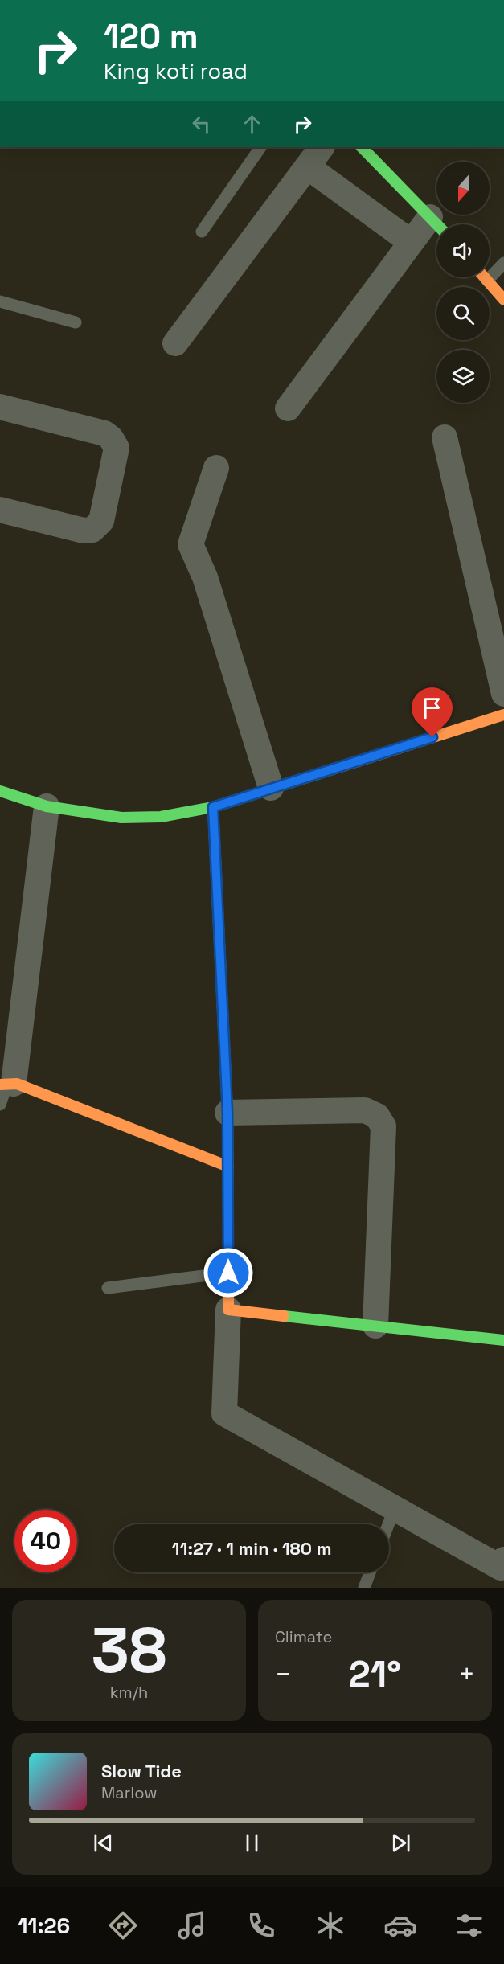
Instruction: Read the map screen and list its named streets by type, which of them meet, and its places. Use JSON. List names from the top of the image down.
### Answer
{
  "north": "bottom",
  "page": {
    "turn": ["120 m", "King koti road"],
    "limit": "40",
    "trip": "11:27 · 1 min · 180 m",
    "tile": [
      ["38", "km/h"],
      "Climate"
    ],
    "heat": ["−", "21°", "+"],
    "song": ["Slow Tide", "Marlow"],
    "tabs": "11:26"
  }
}
